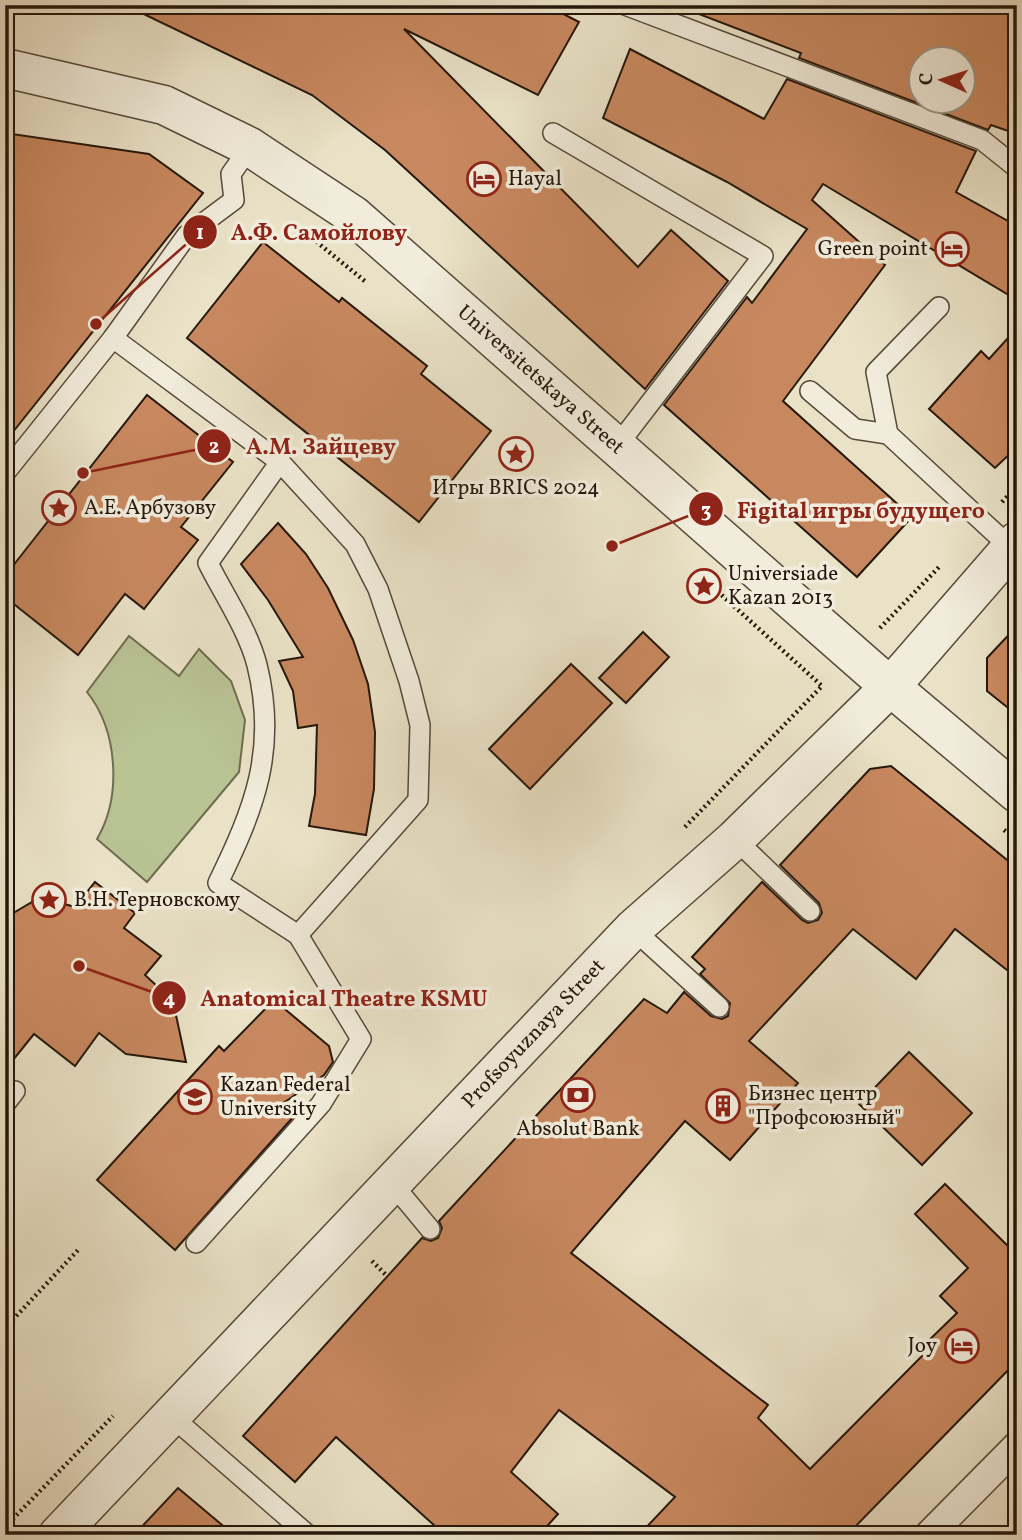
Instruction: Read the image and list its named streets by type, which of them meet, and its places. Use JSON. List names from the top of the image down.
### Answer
{
  "streets": {
    "street": ["Universitetskaya Street", "Profsoyuznaya Street"]
  },
  "crossings": [
    ["Universitetskaya Street", "Profsoyuznaya Street"]
  ],
  "places": {
    "hotel": ["Hayal", "Green point", "Joy"],
    "other": [
      "А.Ф. Самойлову",
      "А.М. Зайцеву",
      "Figital игры будущего",
      "Anatomical Theatre KSMU"
    ],
    "place": [
      "Игры BRICS 2024",
      "А.Е. Арбузову",
      "Universiade Kazan 2013",
      "В.Н. Терновскому"
    ],
    "bank": ["Absolut Bank"],
    "school or university": ["Kazan Federal University"],
    "building": ["Бизнес центр \"Профсоюзный\""]
  },
  "north": "left"
}
